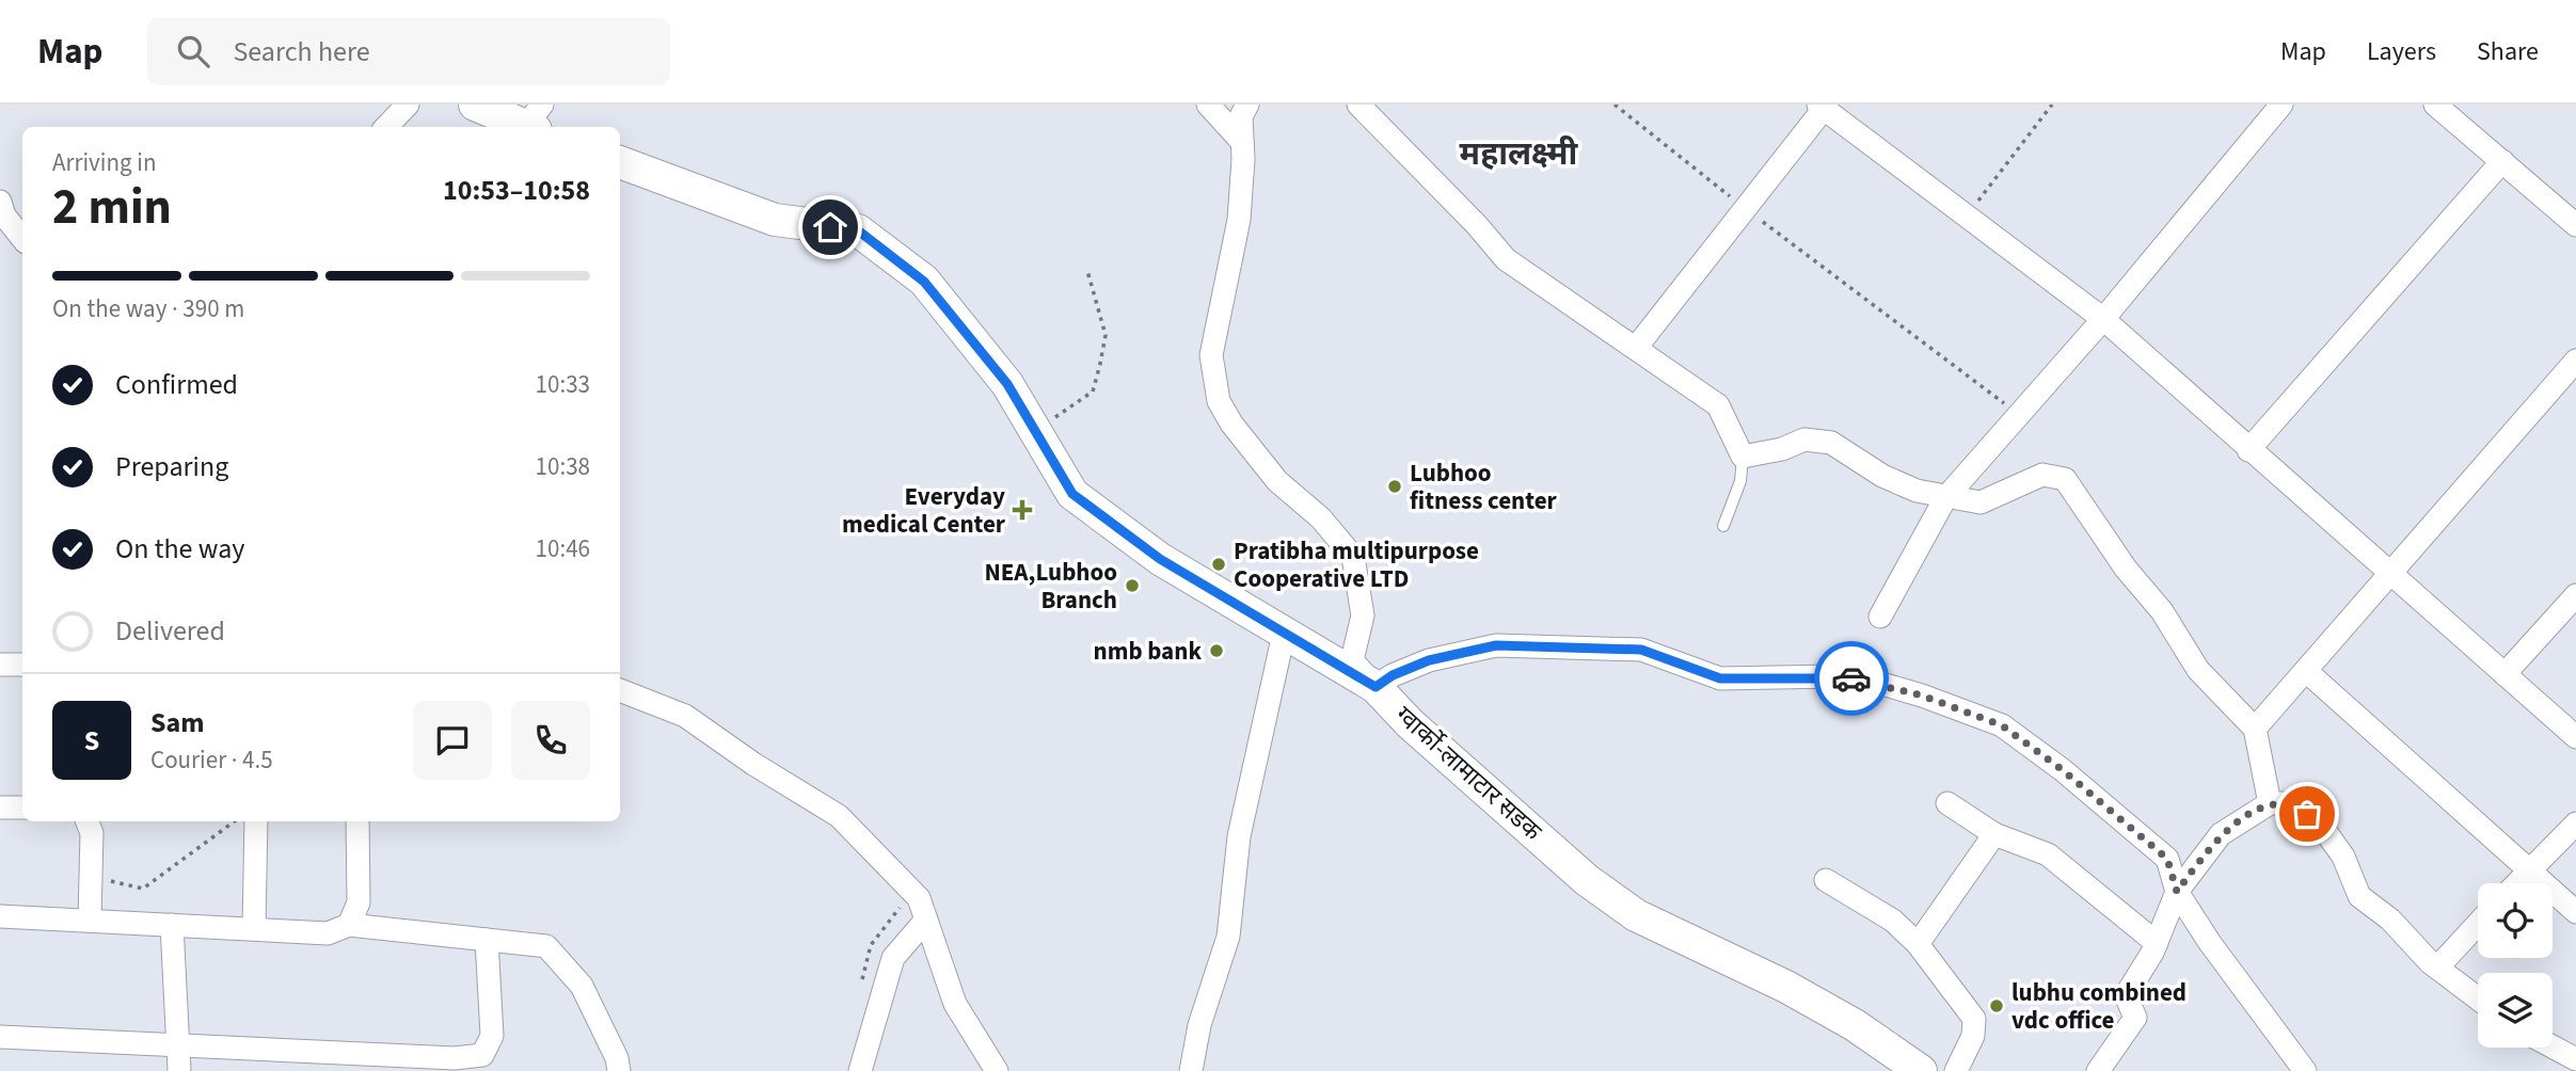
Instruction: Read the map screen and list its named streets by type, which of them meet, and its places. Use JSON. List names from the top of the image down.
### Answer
{
  "streets": {
    "main road": ["ग्वार्को-लामाटार सडक"]
  },
  "districts": ["महालक्ष्मी"],
  "places": {
    "other": [
      "Lubhoo fitness center",
      "Pratibha multipurpose Cooperative LTD",
      "NEA,Lubhoo Branch",
      "nmb bank",
      "lubhu combined vdc office"
    ],
    "health": ["Everyday medical Center"]
  },
  "page": {
    "header": "Map",
    "search": "Search here",
    "nav": ["Map", "Layers", "Share"],
    "heading": ["2 min", "Arriving in", "10:53–10:58"],
    "panel": ["Sam", "Courier · 4.5"],
    "bar": "On the way · 390 m",
    "list": [
      ["Confirmed", "10:33"],
      ["Preparing", "10:38"],
      ["On the way", "10:46"],
      "Delivered"
    ],
    "round": "S"
  }
}
